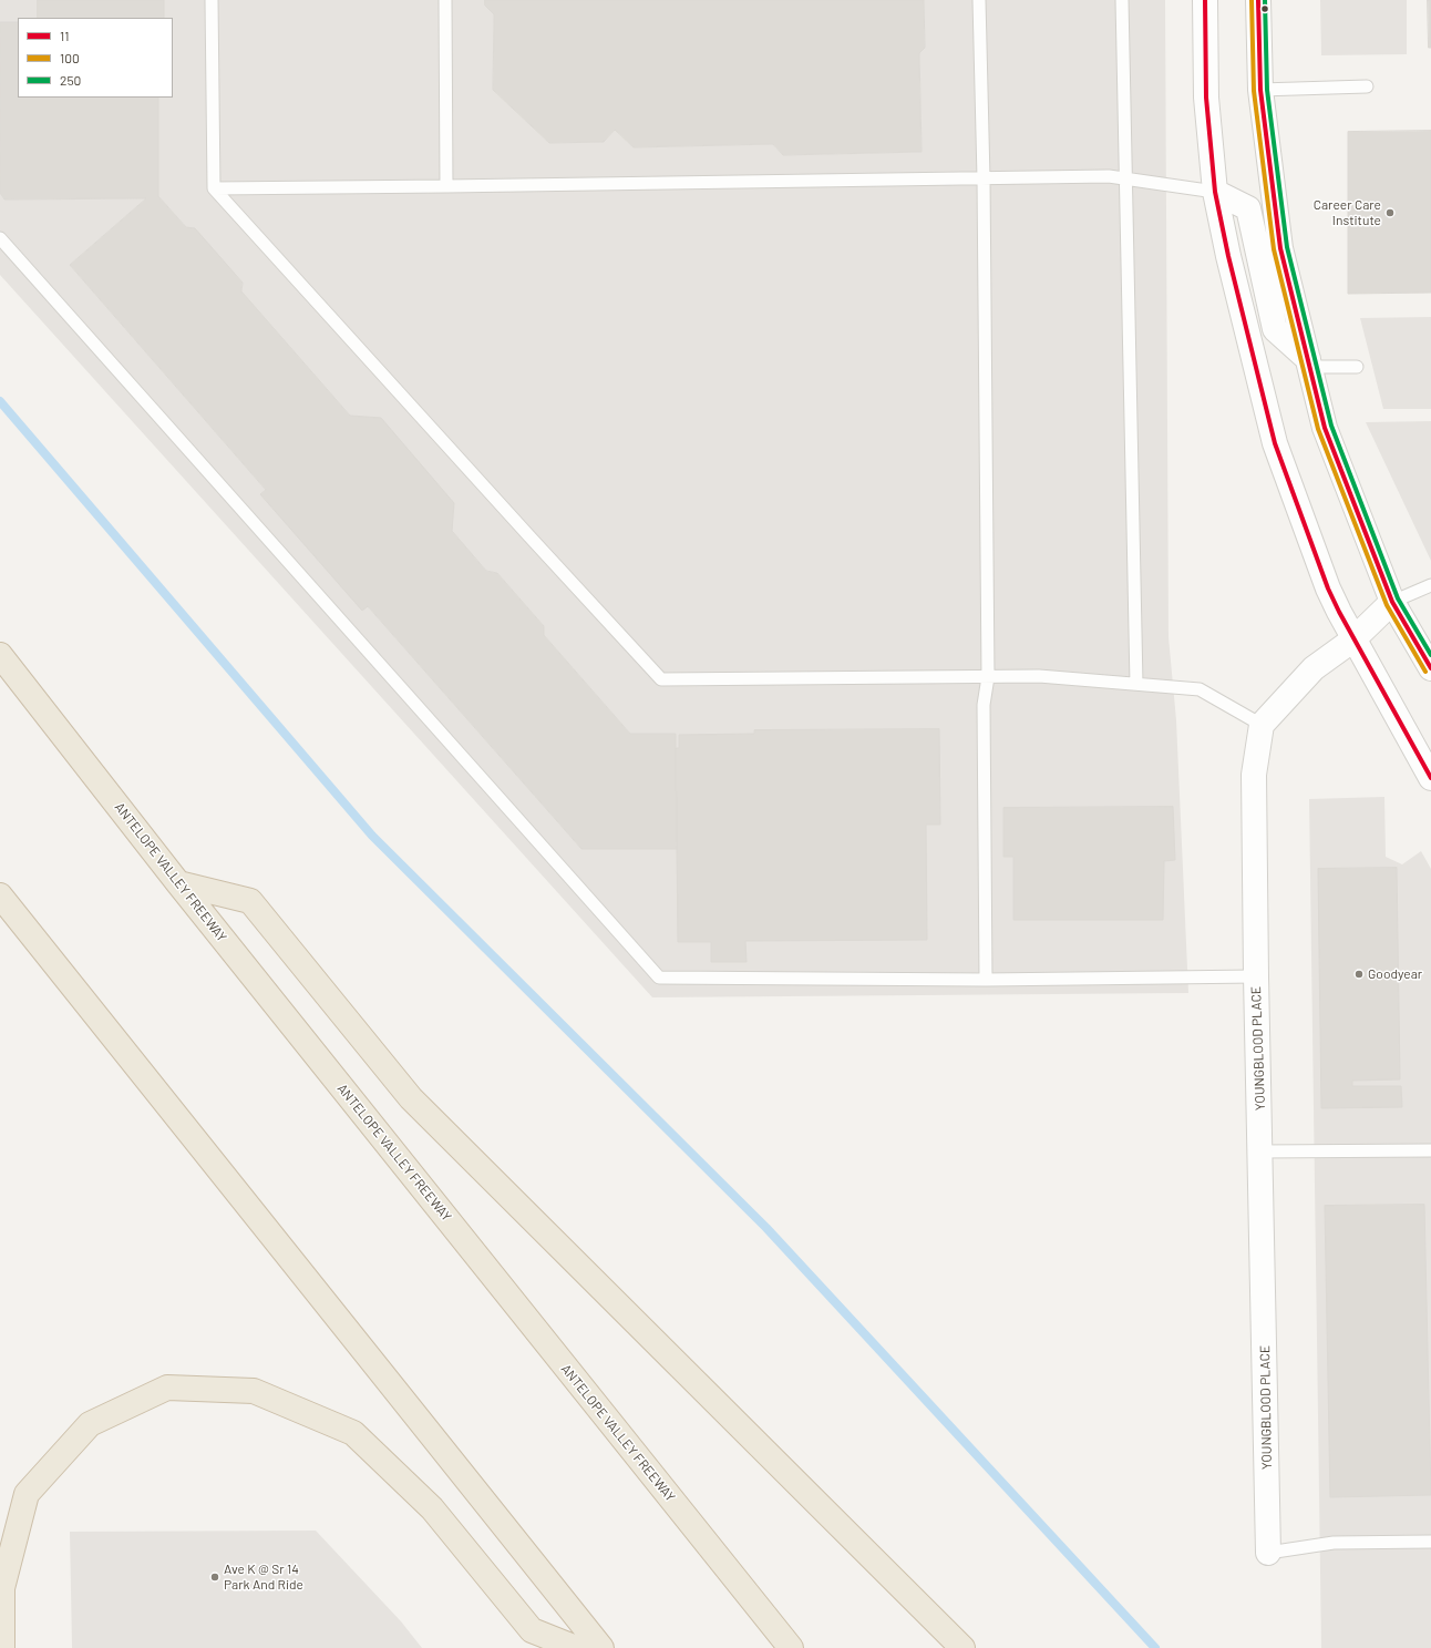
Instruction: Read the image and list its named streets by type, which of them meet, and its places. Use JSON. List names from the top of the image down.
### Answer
{
  "streets": {
    "highway": ["ANTELOPE VALLEY FREEWAY"],
    "street": ["YOUNGBLOOD PLACE"]
  },
  "places": ["Career Care Institute", "Goodyear", "Ave K @ Sr 14 Park And Ride"],
  "lines": ["transit line 11", "transit line 100", "transit line 250"],
  "legend": ["11", "100", "250"]
}
